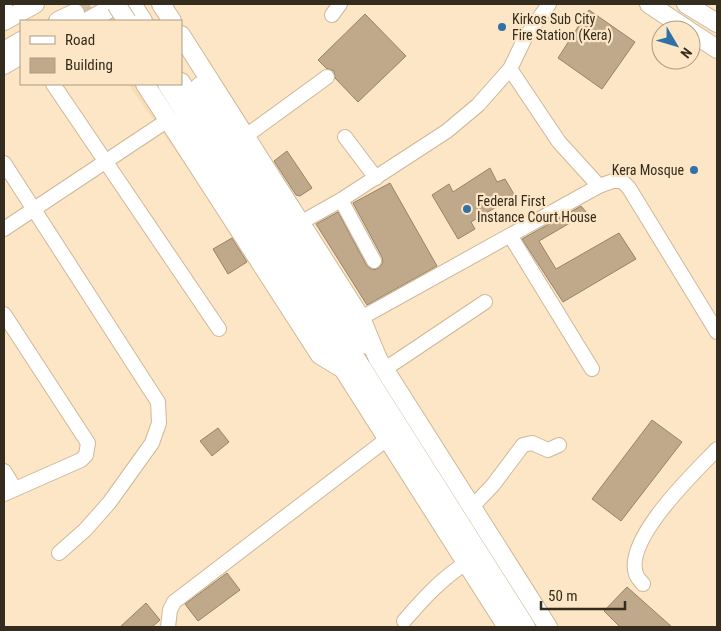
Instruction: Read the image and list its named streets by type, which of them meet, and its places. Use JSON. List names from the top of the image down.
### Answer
{
  "places": ["Kirkos Sub City Fire Station (Kera)", "Kera Mosque", "Federal First Instance Court House"],
  "legend": ["Road", "Building"],
  "scale_bar": "50 m",
  "north": "bottom right"
}
